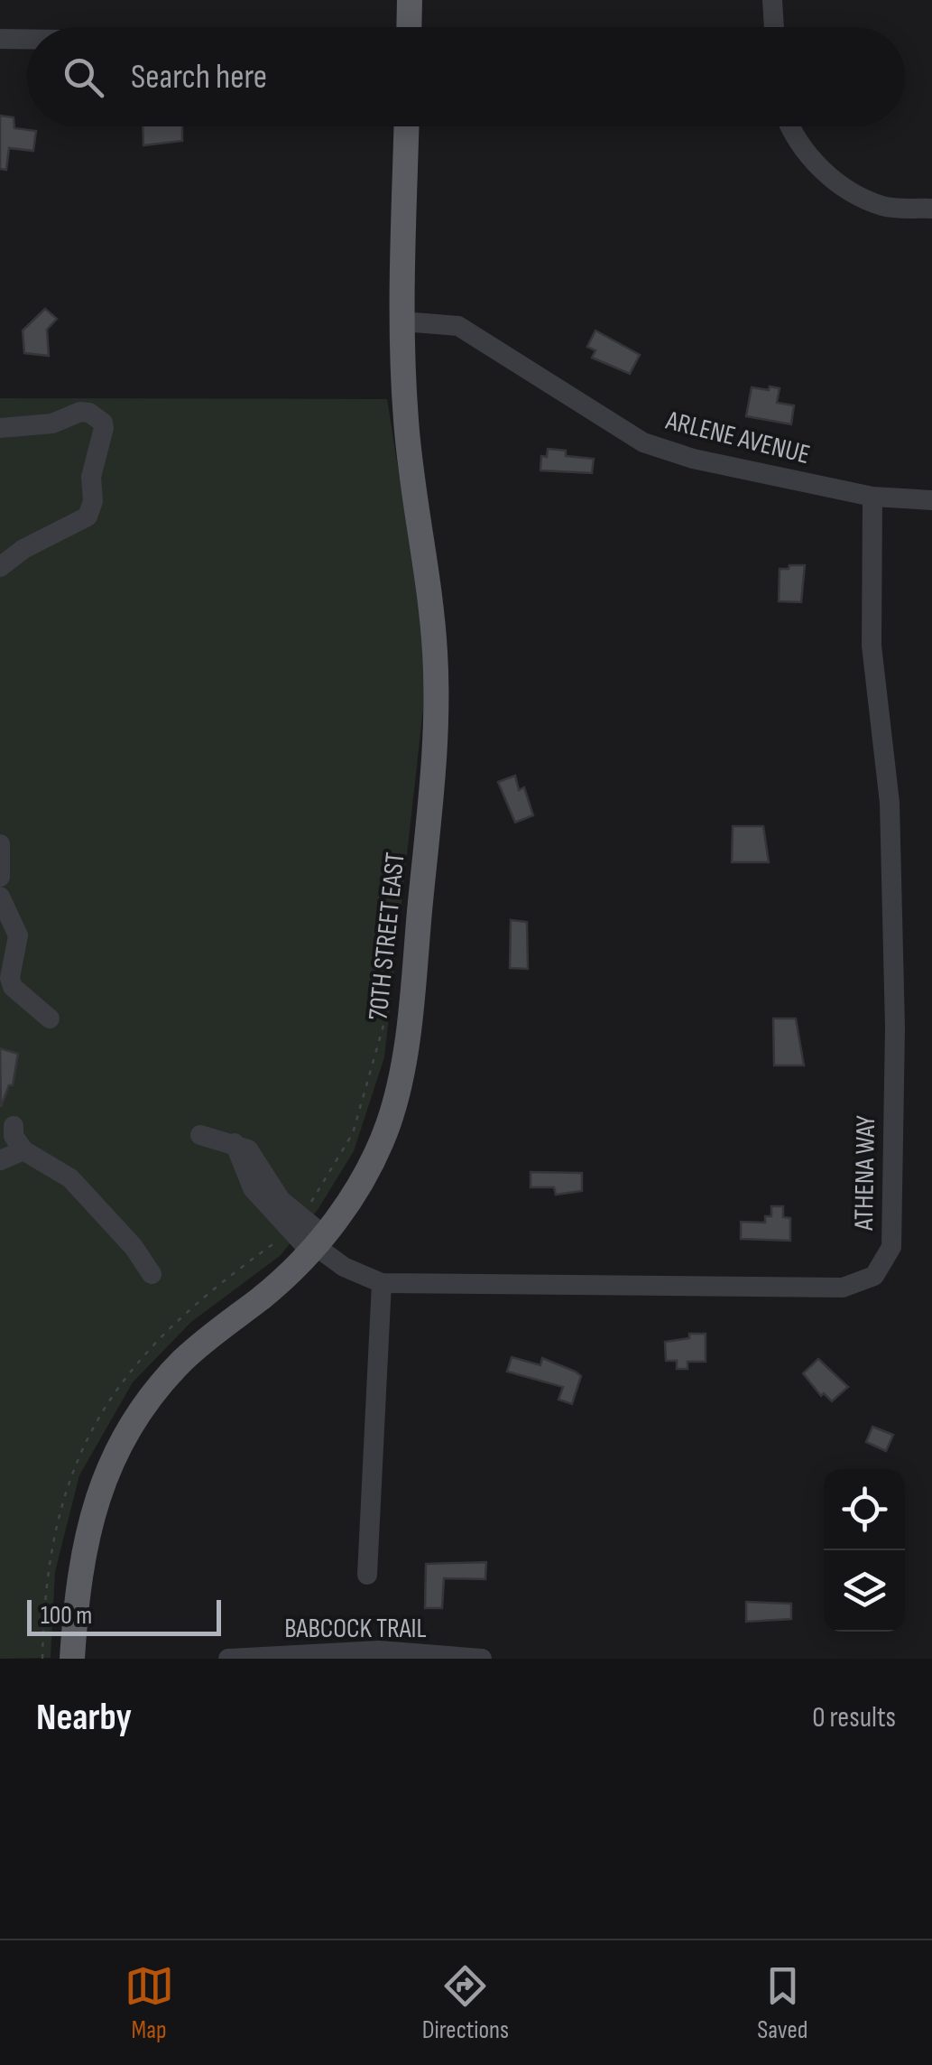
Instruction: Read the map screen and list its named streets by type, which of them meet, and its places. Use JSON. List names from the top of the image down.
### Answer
{
  "streets": {
    "main road": ["70TH STREET EAST"],
    "street": ["ARLENE AVENUE", "ATHENA WAY", "BABCOCK TRAIL"]
  },
  "crossings": [
    ["ARLENE AVENUE", "70TH STREET EAST"],
    ["ARLENE AVENUE", "ATHENA WAY"],
    ["70TH STREET EAST", "ATHENA WAY"]
  ],
  "scale_bar": "100 m",
  "page": {
    "search": "Search here",
    "scale": "100 m",
    "heading": ["Nearby", "0 results"],
    "nav": ["Map", "Directions", "Saved"]
  }
}
